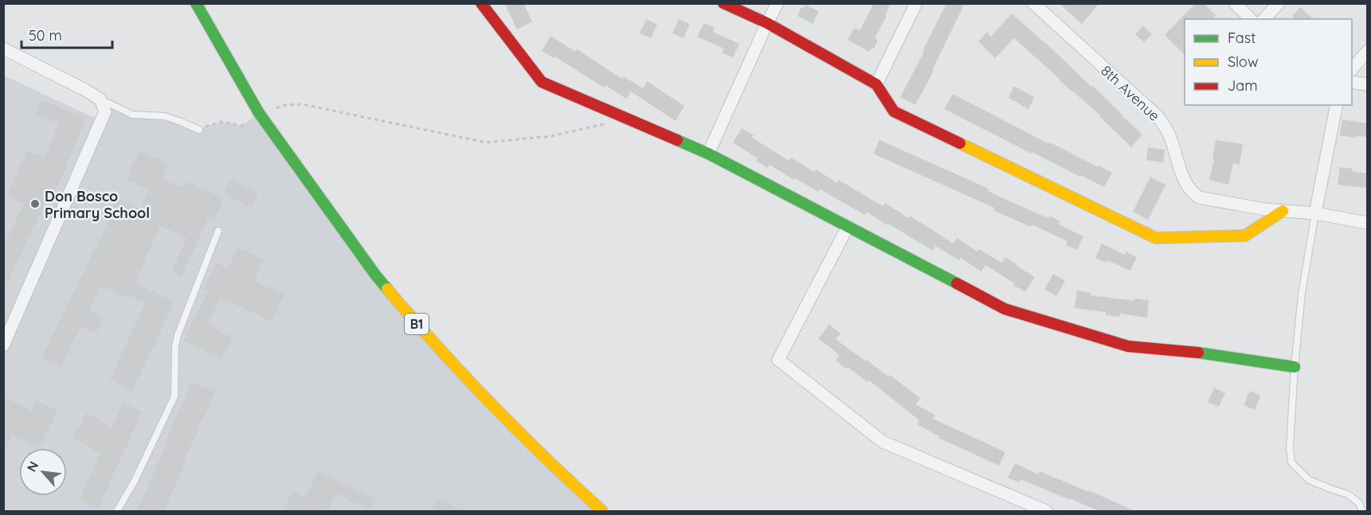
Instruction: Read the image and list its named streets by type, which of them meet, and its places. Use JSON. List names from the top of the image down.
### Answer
{
  "streets": {
    "main road": ["B1"],
    "street": ["8th Avenue"]
  },
  "places": ["Don Bosco Primary School"],
  "legend": ["Fast", "Slow", "Jam"],
  "scale_bar": "50 m",
  "north": "top left"
}
